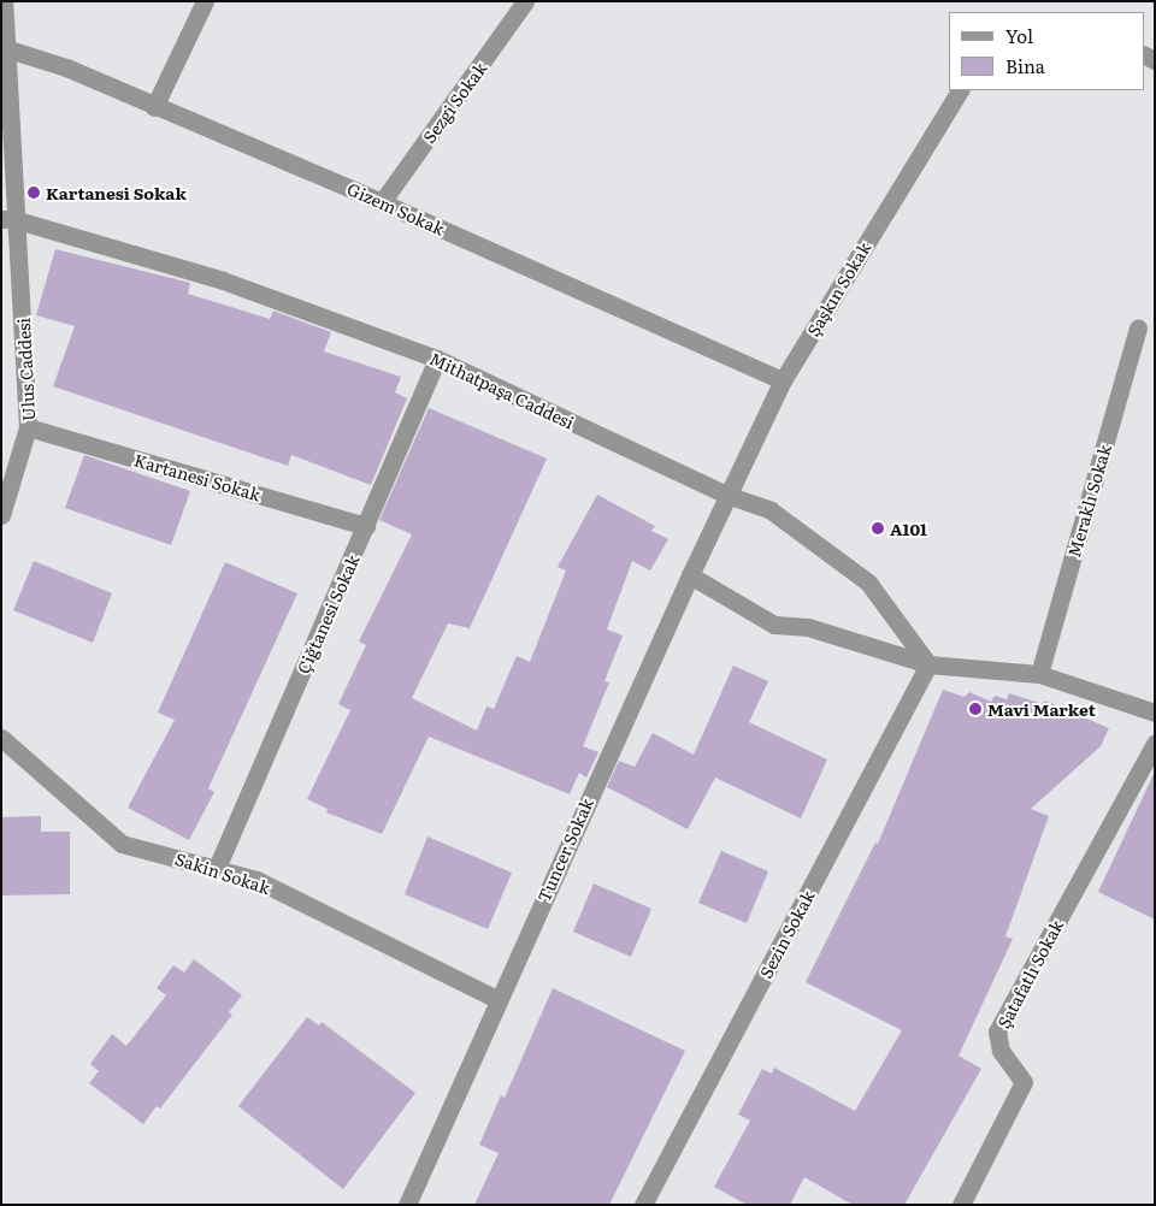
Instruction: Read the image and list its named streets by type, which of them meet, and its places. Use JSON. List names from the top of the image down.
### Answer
{
  "streets": {
    "street": [
      "Sezgi Sokak",
      "Gizem Sokak",
      "Şaşkın Sokak",
      "Ulus Caddesi",
      "Mithatpaşa Caddesi",
      "Kartanesi Sokak",
      "Meraklı Sokak",
      "Çiğtanesi Sokak",
      "Tuncer Sokak",
      "Sakin Sokak",
      "Sezin Sokak",
      "Şatafatlı Sokak"
    ]
  },
  "crossings": [
    ["Sezgi Sokak", "Gizem Sokak"],
    ["Gizem Sokak", "Şaşkın Sokak"],
    ["Gizem Sokak", "Ulus Caddesi"],
    ["Şaşkın Sokak", "Mithatpaşa Caddesi"],
    ["Şaşkın Sokak", "Tuncer Sokak"],
    ["Ulus Caddesi", "Mithatpaşa Caddesi"],
    ["Ulus Caddesi", "Kartanesi Sokak"],
    ["Mithatpaşa Caddesi", "Çiğtanesi Sokak"],
    ["Mithatpaşa Caddesi", "Tuncer Sokak"],
    ["Mithatpaşa Caddesi", "Sezin Sokak"],
    ["Kartanesi Sokak", "Çiğtanesi Sokak"],
    ["Çiğtanesi Sokak", "Sakin Sokak"],
    ["Tuncer Sokak", "Sakin Sokak"]
  ],
  "places": ["Kartanesi̇ Sokak", "A101", "Mavi Market"],
  "legend": ["Yol", "Bina"]
}
